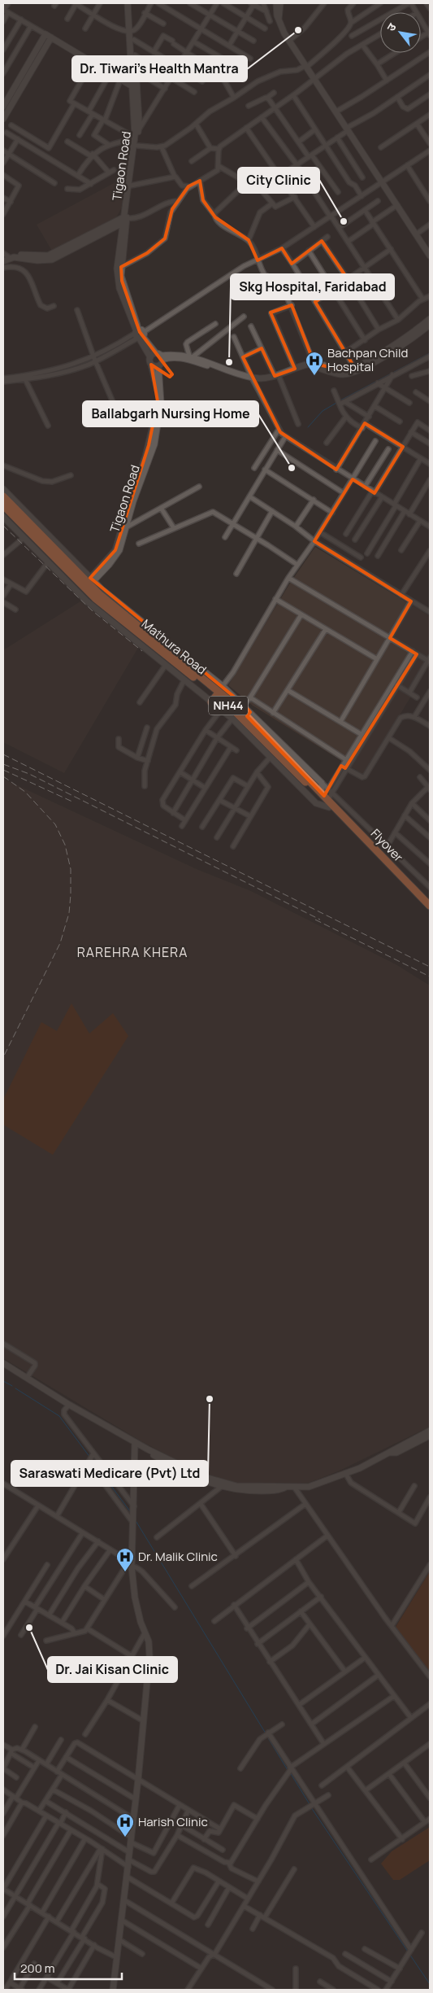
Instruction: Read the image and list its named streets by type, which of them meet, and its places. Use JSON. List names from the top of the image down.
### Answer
{
  "streets": {
    "highway": ["Mathura Road", "NH44", "Flyover"],
    "street": ["Tigaon Road"]
  },
  "crossings": [
    ["Mathura Road", "Flyover"]
  ],
  "districts": ["RAREHRA KHERA"],
  "places": {
    "other": [
      "Dr. Tiwari's Health Mantra",
      "City Clinic",
      "Skg Hospital, Faridabad",
      "Ballabgarh Nursing Home",
      "Saraswati Medicare (Pvt) Ltd",
      "Dr. Jai Kisan Clinic"
    ],
    "hospital": ["Bachpan Child Hospital", "Dr. Malik Clinic", "Harish Clinic"]
  },
  "scale_bar": "200 m",
  "north": "top left"
}
